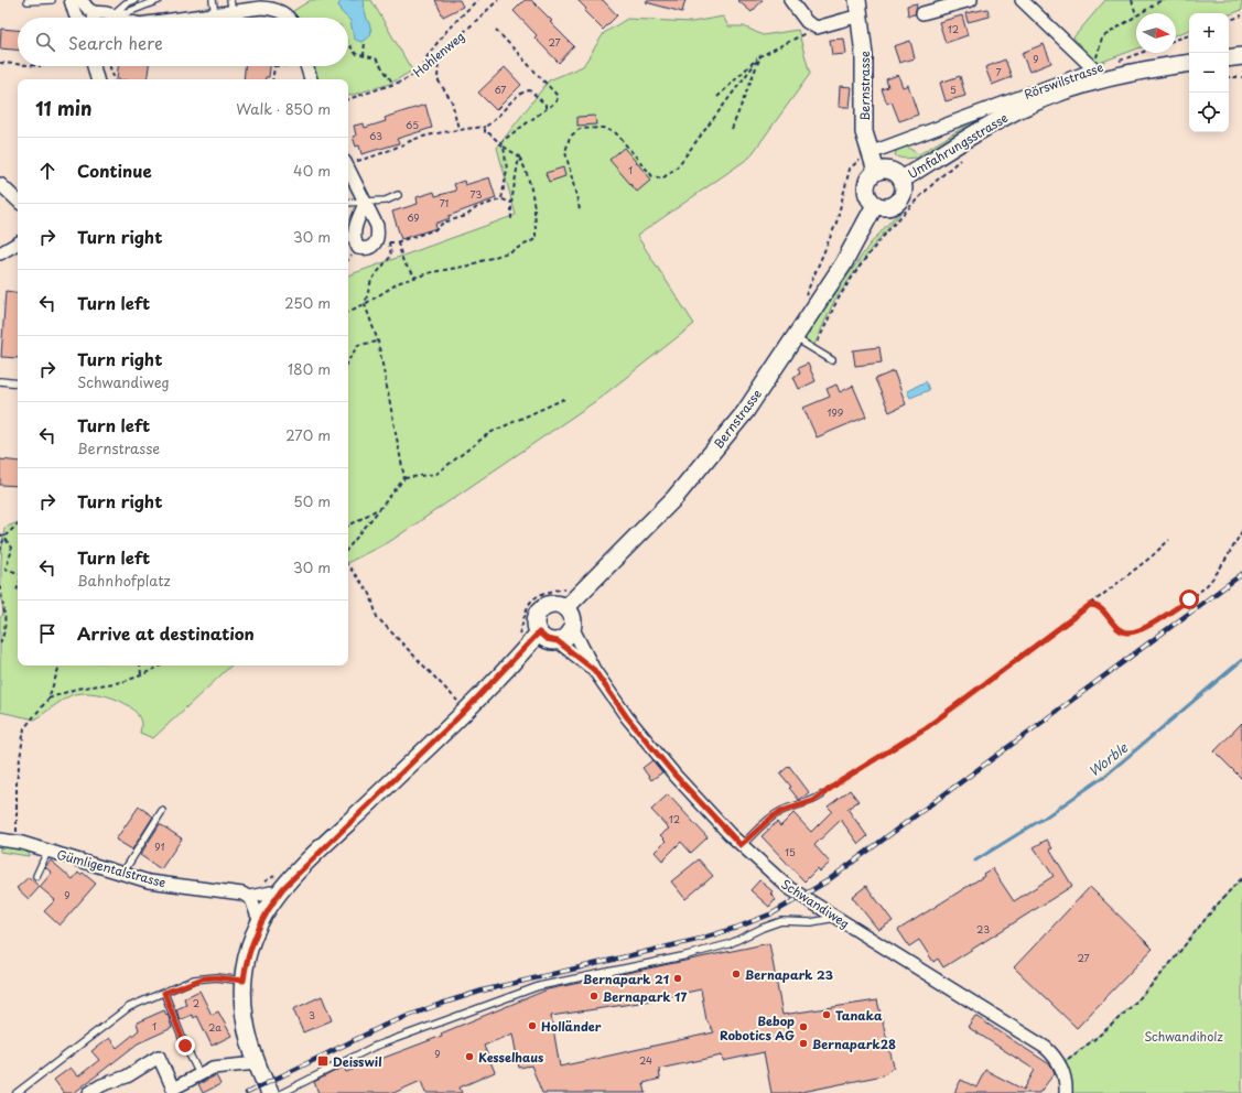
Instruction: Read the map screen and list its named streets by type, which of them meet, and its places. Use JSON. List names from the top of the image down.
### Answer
{
  "streets": {
    "main road": ["Bernstrasse", "Umfahrungsstrasse"],
    "street": ["Rörswilstrasse", "Gümligentalstrasse", "Schwandiweg"],
    "path": ["Hohlenweg"]
  },
  "crossings": [
    ["Rörswilstrasse", "Bernstrasse"],
    ["Bernstrasse", "Umfahrungsstrasse"],
    ["Bernstrasse", "Schwandiweg"]
  ],
  "water": ["Worble"],
  "parks": ["Schwandiholz"],
  "places": {
    "other": [
      "Bernapark 23",
      "Bernapark 21",
      "Bernapark 17",
      "Tanaka",
      "Holländer",
      "Bebop Robotics AG",
      "Bernapark28",
      "Kesselhaus"
    ],
    "transit": ["Deisswil"]
  },
  "house_numbers": [
    "12",
    "27",
    "9",
    "7",
    "67",
    "5",
    "65",
    "63",
    "1",
    "73",
    "71",
    "69",
    "199",
    "12",
    "91",
    "15",
    "9",
    "23",
    "27",
    "2",
    "3",
    "1",
    "2a",
    "9",
    "24"
  ],
  "north": "right",
  "page": {
    "map_buttons": ["+", "−"],
    "search": "Search here",
    "heading": ["11 min", "Walk · 850 m"],
    "list": [
      ["Continue", "40 m"],
      ["Turn right", "30 m"],
      ["Turn left", "250 m"],
      ["Turn right", "Schwandiweg", "180 m"],
      ["Turn left", "Bernstrasse", "270 m"],
      ["Turn right", "50 m"],
      ["Turn left", "Bahnhofplatz", "30 m"],
      "Arrive at destination"
    ]
  }
}
